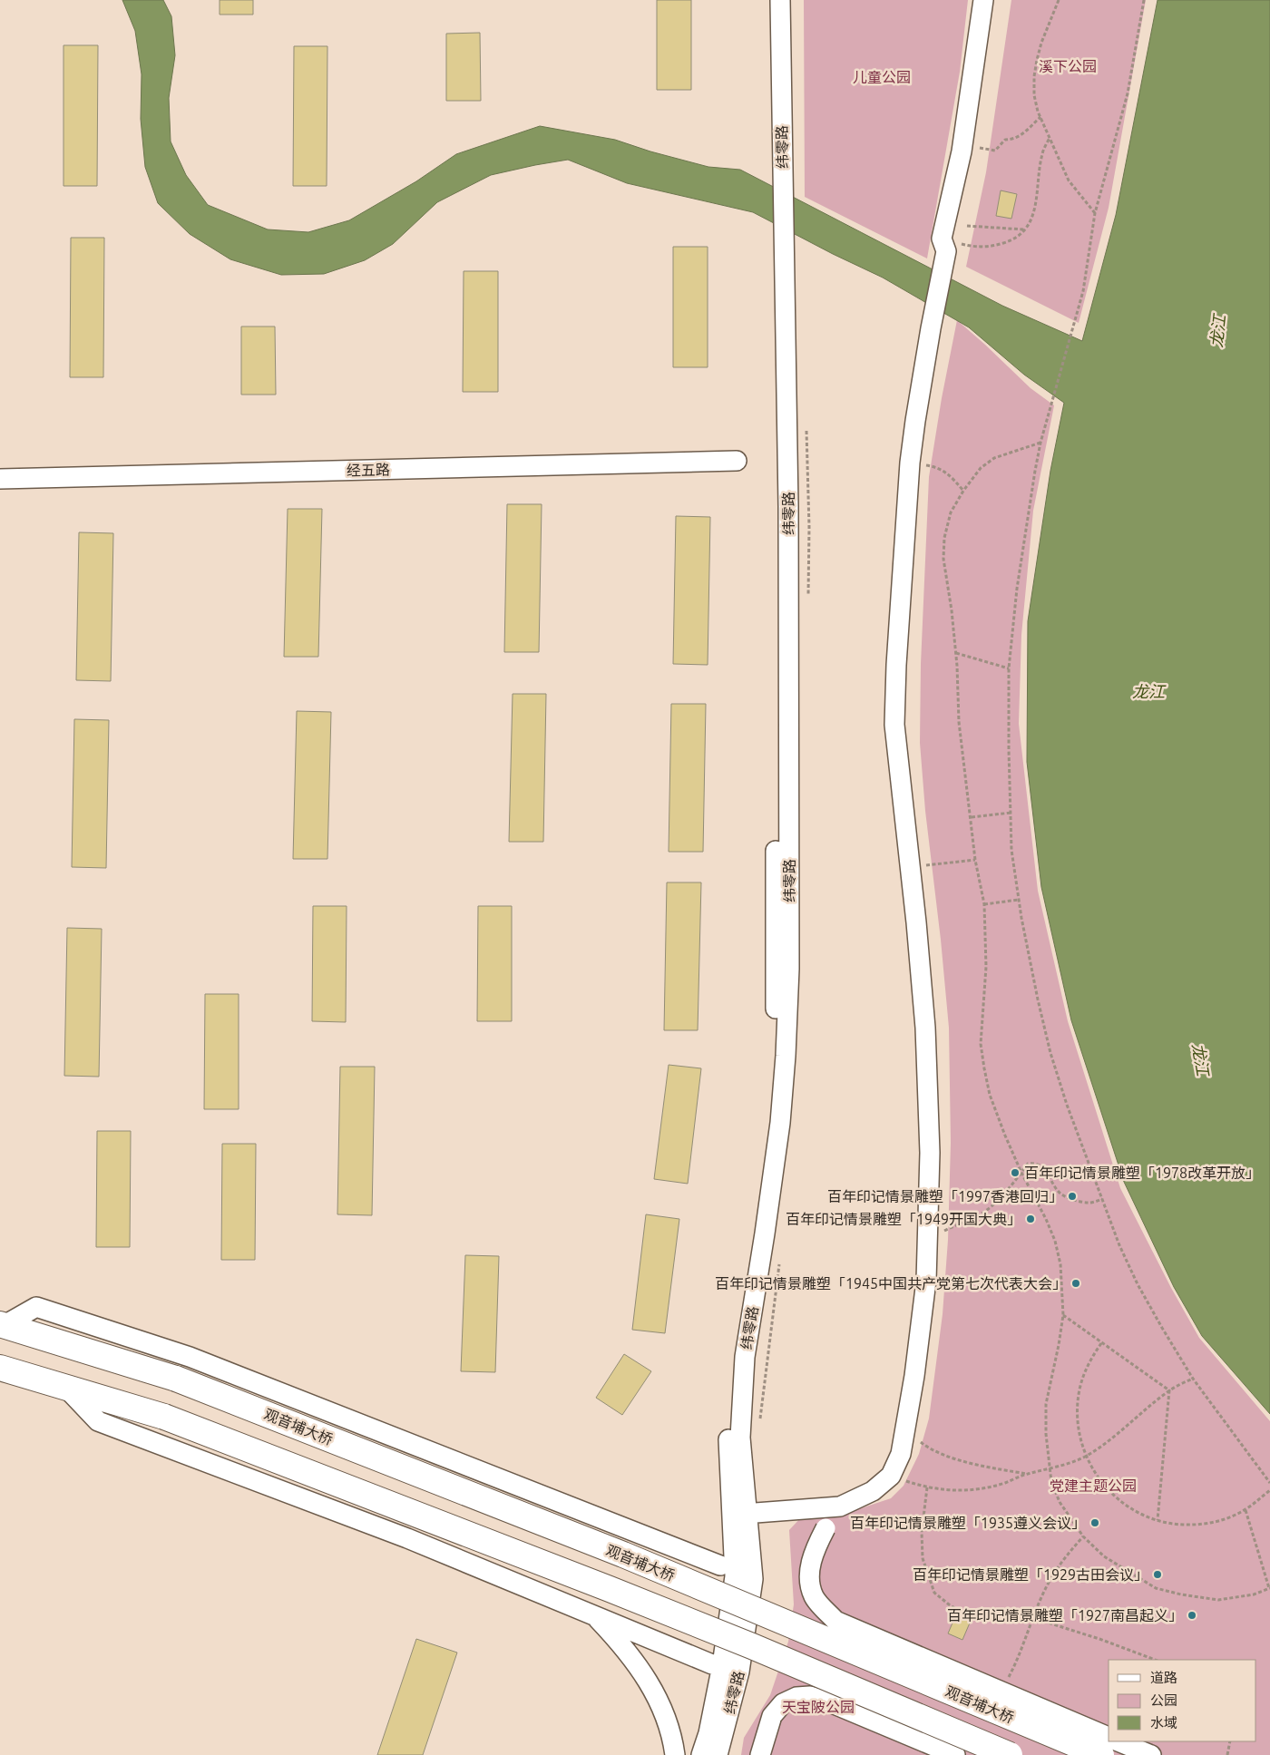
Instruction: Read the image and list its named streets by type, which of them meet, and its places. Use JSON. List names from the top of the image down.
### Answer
{
  "streets": {
    "main road": ["观音埔大桥"],
    "street": ["纬零路", "经五路"]
  },
  "water": ["龙江"],
  "parks": [
    "溪下公园",
    "儿童公园",
    "党建主题公园",
    "天宝陂公园"
  ],
  "places": [
    "百年印记情景雕塑「1978改革开放」",
    "百年印记情景雕塑「1997香港回归」",
    "百年印记情景雕塑「1949开国大典」",
    "百年印记情景雕塑「1945中国共产党第七次代表大会」",
    "百年印记情景雕塑「1935遵义会议」",
    "百年印记情景雕塑「1929古田会议」",
    "百年印记情景雕塑「1927南昌起义」"
  ],
  "legend": ["道路", "公园", "水域"]
}
